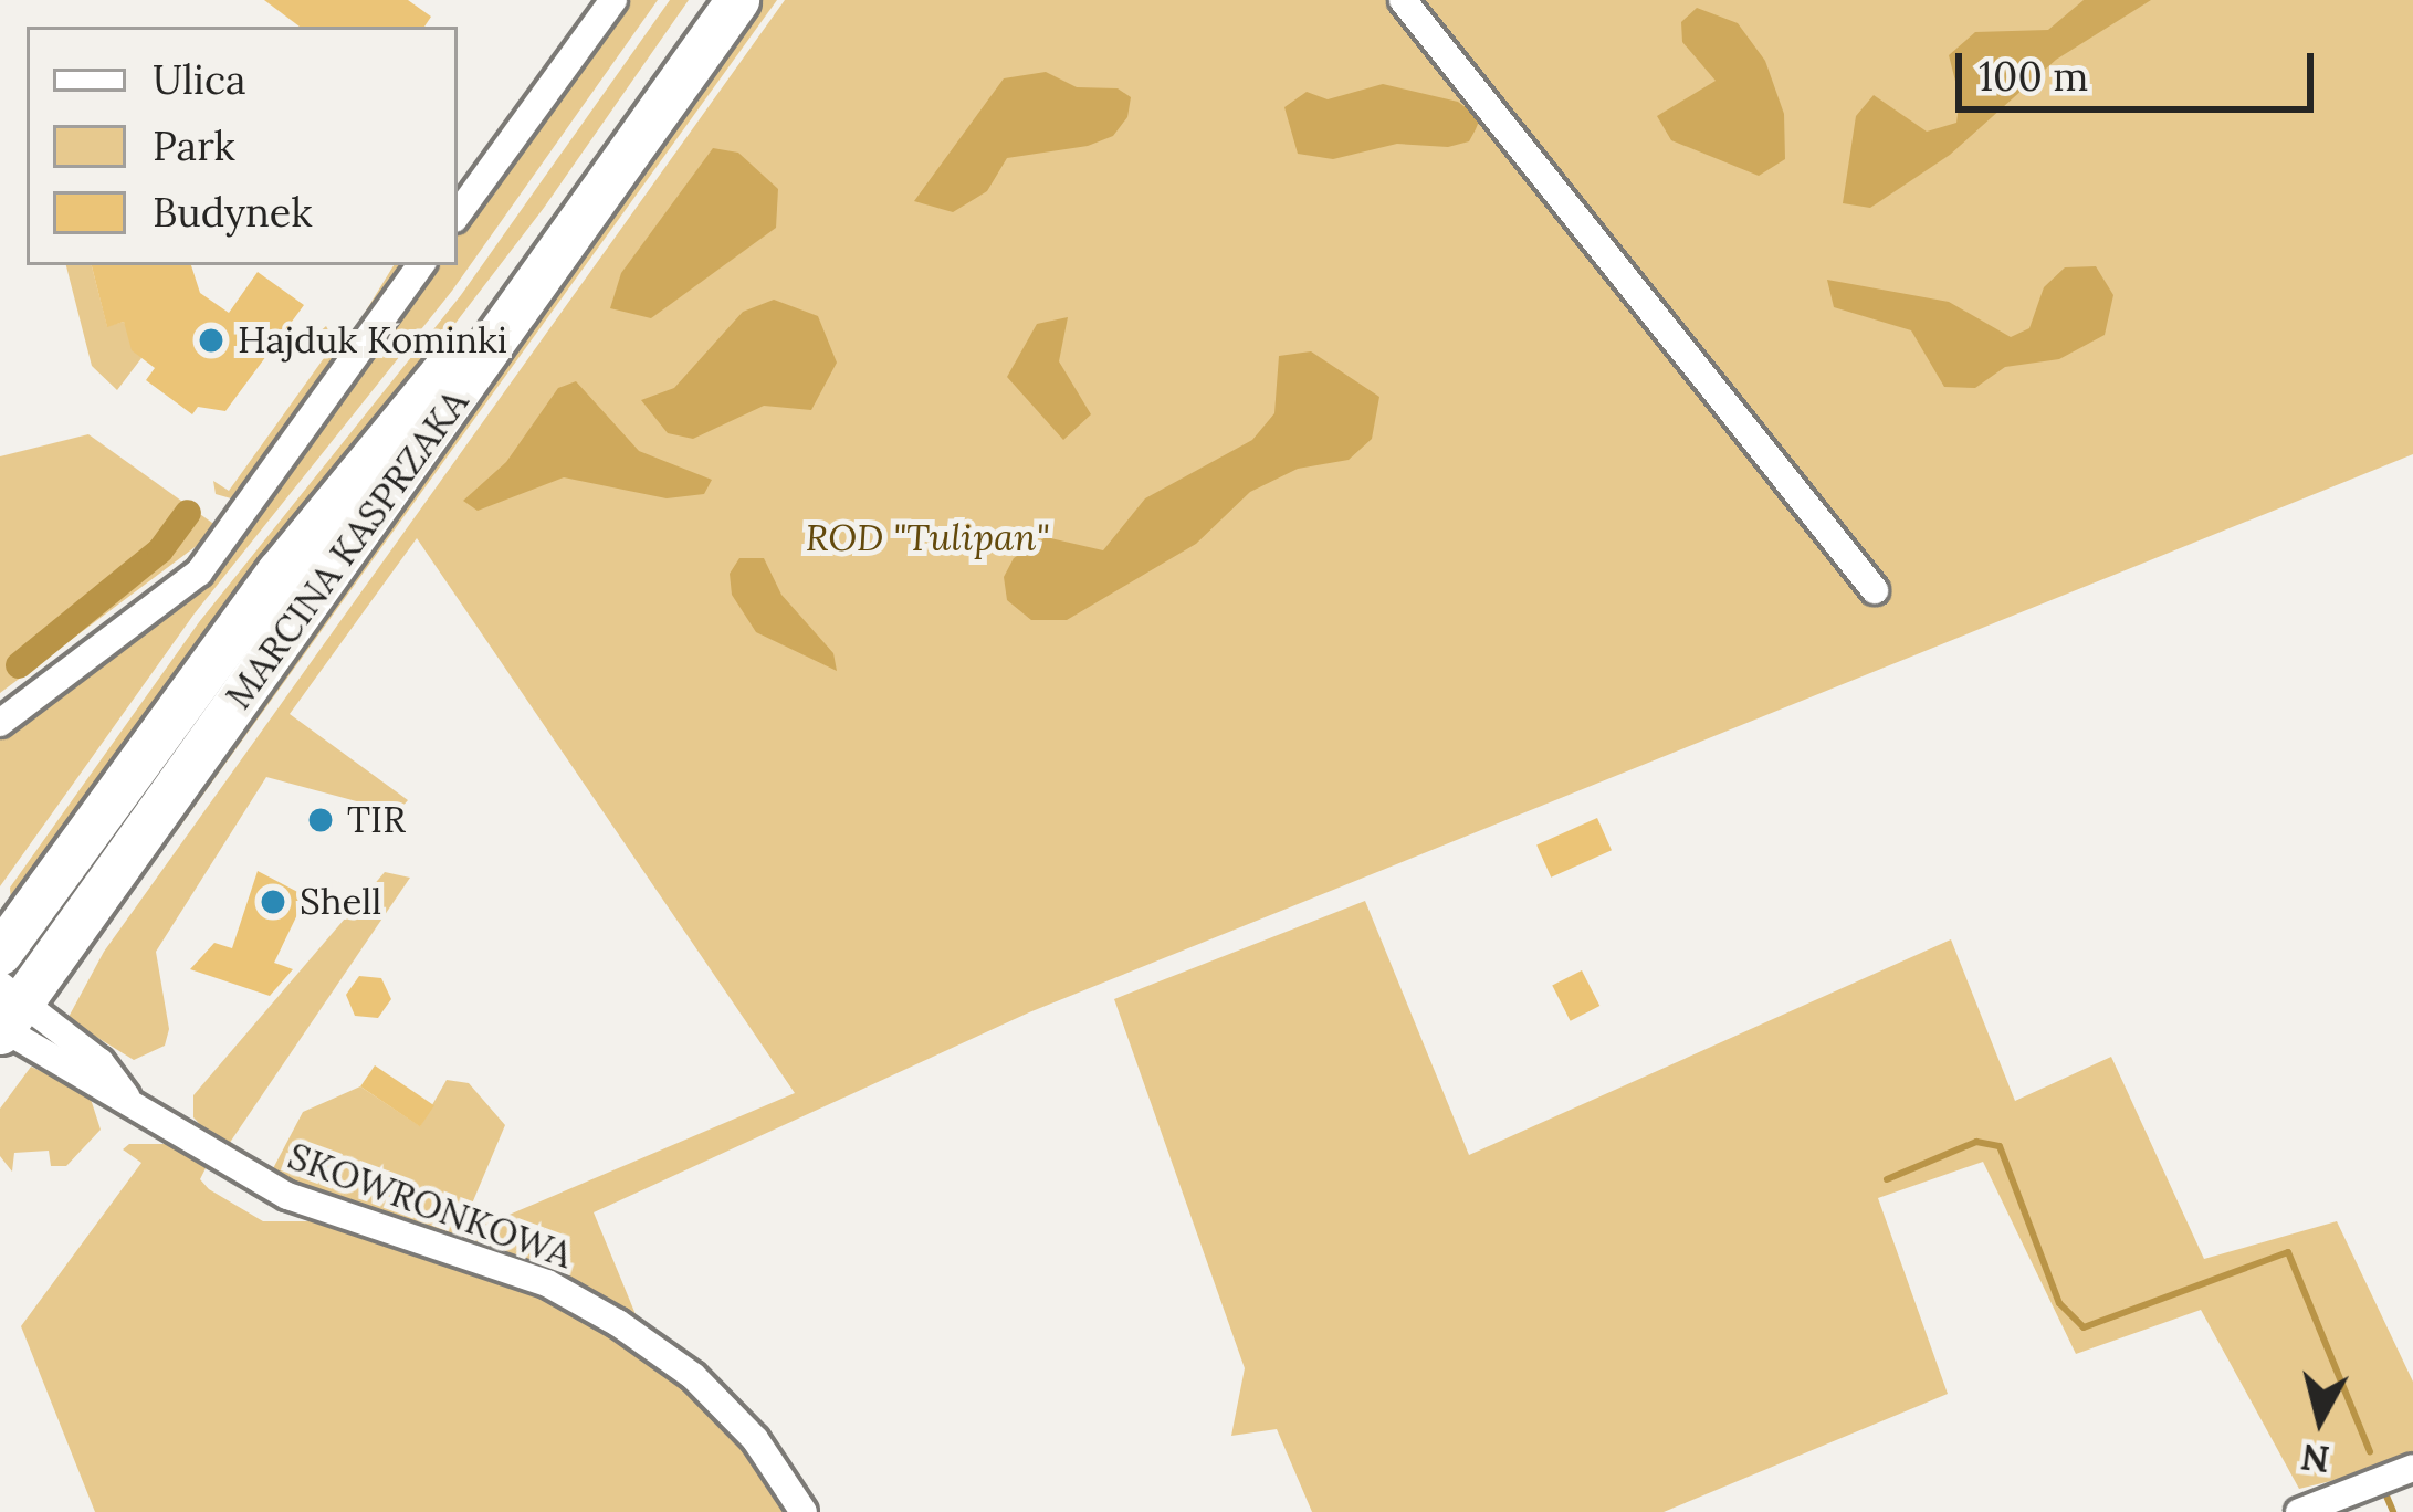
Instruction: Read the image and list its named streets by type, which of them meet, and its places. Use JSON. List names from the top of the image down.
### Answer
{
  "streets": {
    "main road": ["MARCINA KASPRZAKA"],
    "street": ["SKOWRONKOWA"]
  },
  "crossings": [
    ["MARCINA KASPRZAKA", "SKOWRONKOWA"]
  ],
  "parks": ["ROD \"Tulipan\""],
  "places": ["Hajduk Kominki", "TIR", "Shell"],
  "legend": ["Ulica", "Park", "Budynek"],
  "scale_bar": "100 m",
  "north": "bottom"
}
